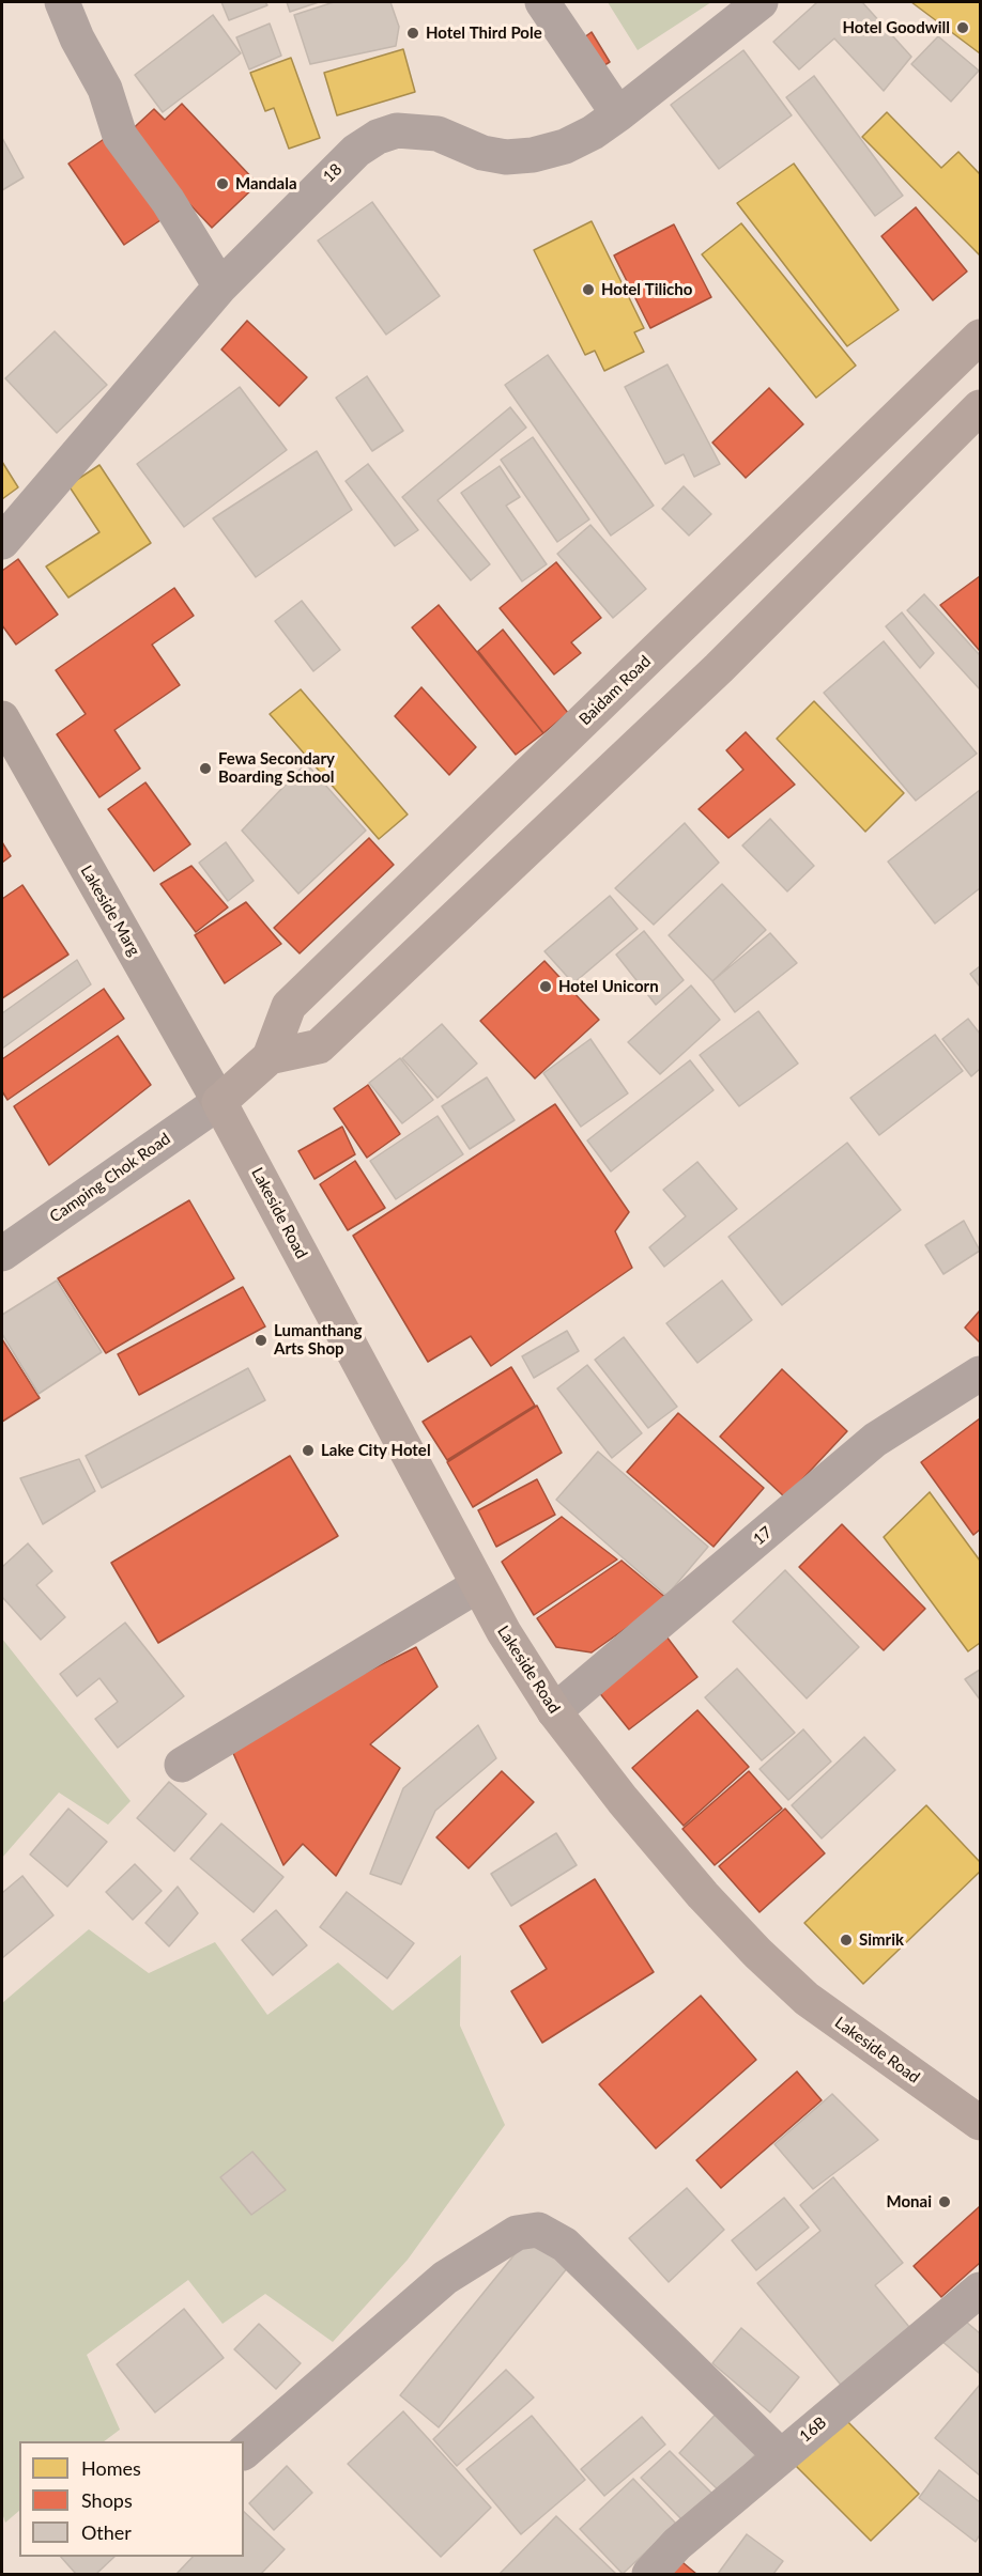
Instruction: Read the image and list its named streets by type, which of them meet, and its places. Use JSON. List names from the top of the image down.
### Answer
{
  "streets": {
    "main road": ["Baidam Road", "Lakeside Marg", "Lakeside Road"],
    "street": [
      "18",
      "Camping Chok Road",
      "17",
      "16B"
    ]
  },
  "crossings": [
    ["Baidam Road", "Lakeside Marg"],
    ["Baidam Road", "Camping Chok Road"],
    ["Baidam Road", "Lakeside Road"],
    ["Lakeside Marg", "Camping Chok Road"],
    ["Lakeside Marg", "Lakeside Road"],
    ["Camping Chok Road", "Lakeside Road"],
    ["Lakeside Road", "17"]
  ],
  "places": [
    "Hotel Goodwill",
    "Hotel Third Pole",
    "Mandala",
    "Hotel Tilicho",
    "Fewa Secondary Boarding School",
    "Hotel Unicorn",
    "Lumanthang Arts Shop",
    "Lake City Hotel",
    "Simrik",
    "Monai"
  ],
  "legend": ["Homes", "Shops", "Other"]
}
